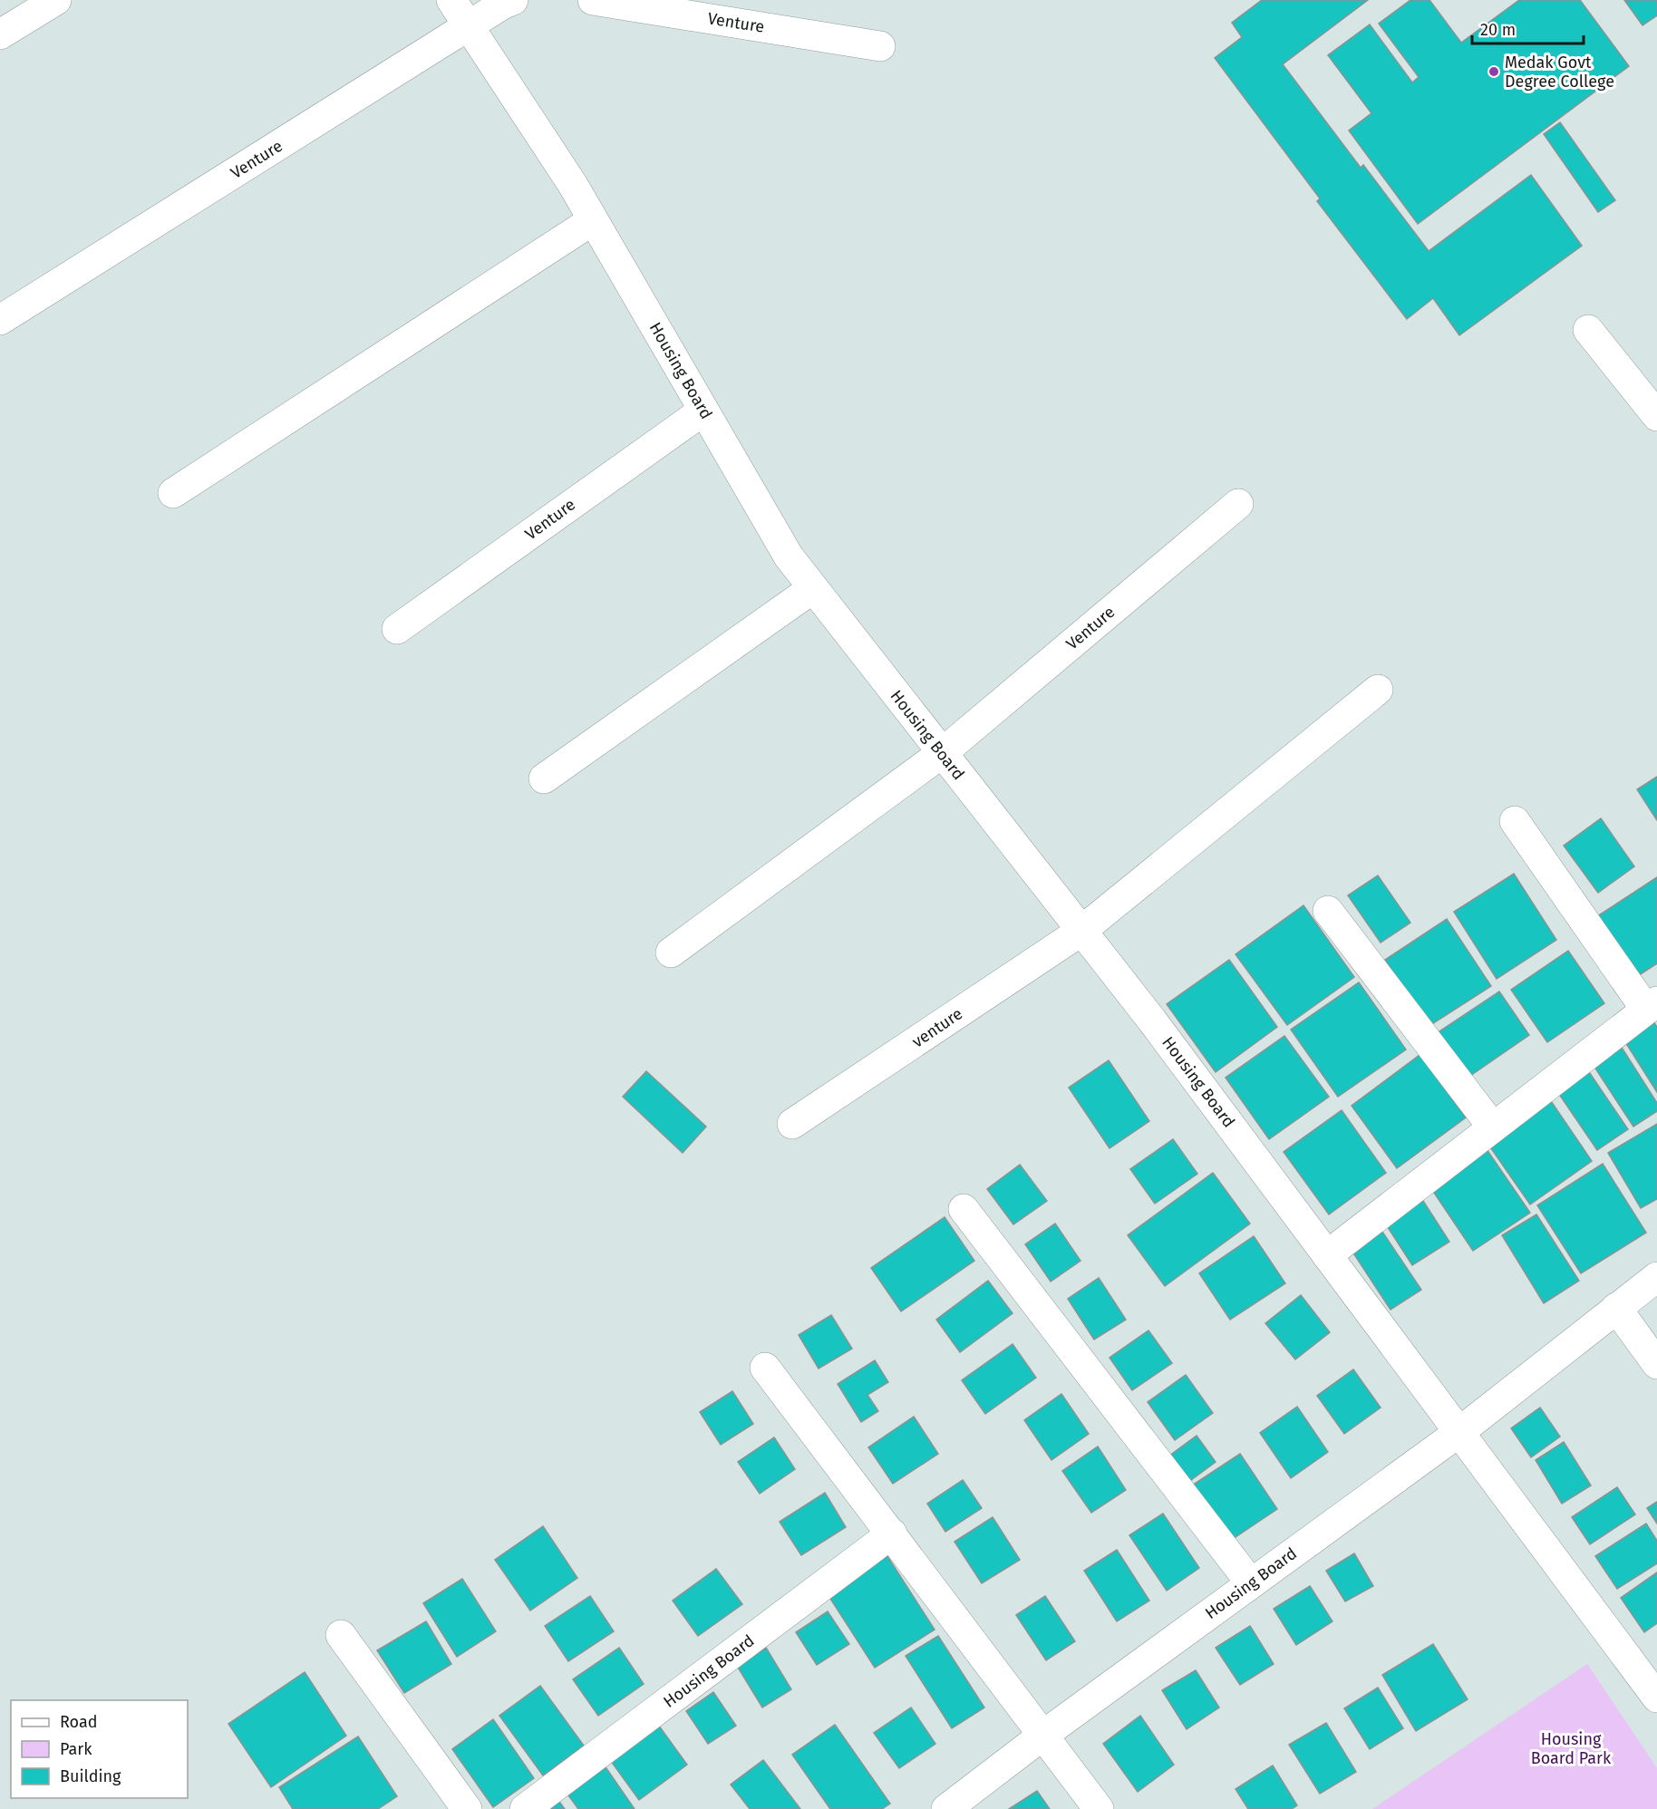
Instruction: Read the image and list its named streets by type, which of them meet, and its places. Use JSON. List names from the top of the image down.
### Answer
{
  "streets": {
    "street": ["Venture", "Housing Board", "venture"]
  },
  "crossings": [
    ["Venture", "Housing Board"],
    ["Housing Board", "venture"]
  ],
  "parks": ["Housing Board Park"],
  "places": ["Medak Govt Degree College"],
  "legend": ["Road", "Park", "Building"],
  "scale_bar": "20 m"
}
